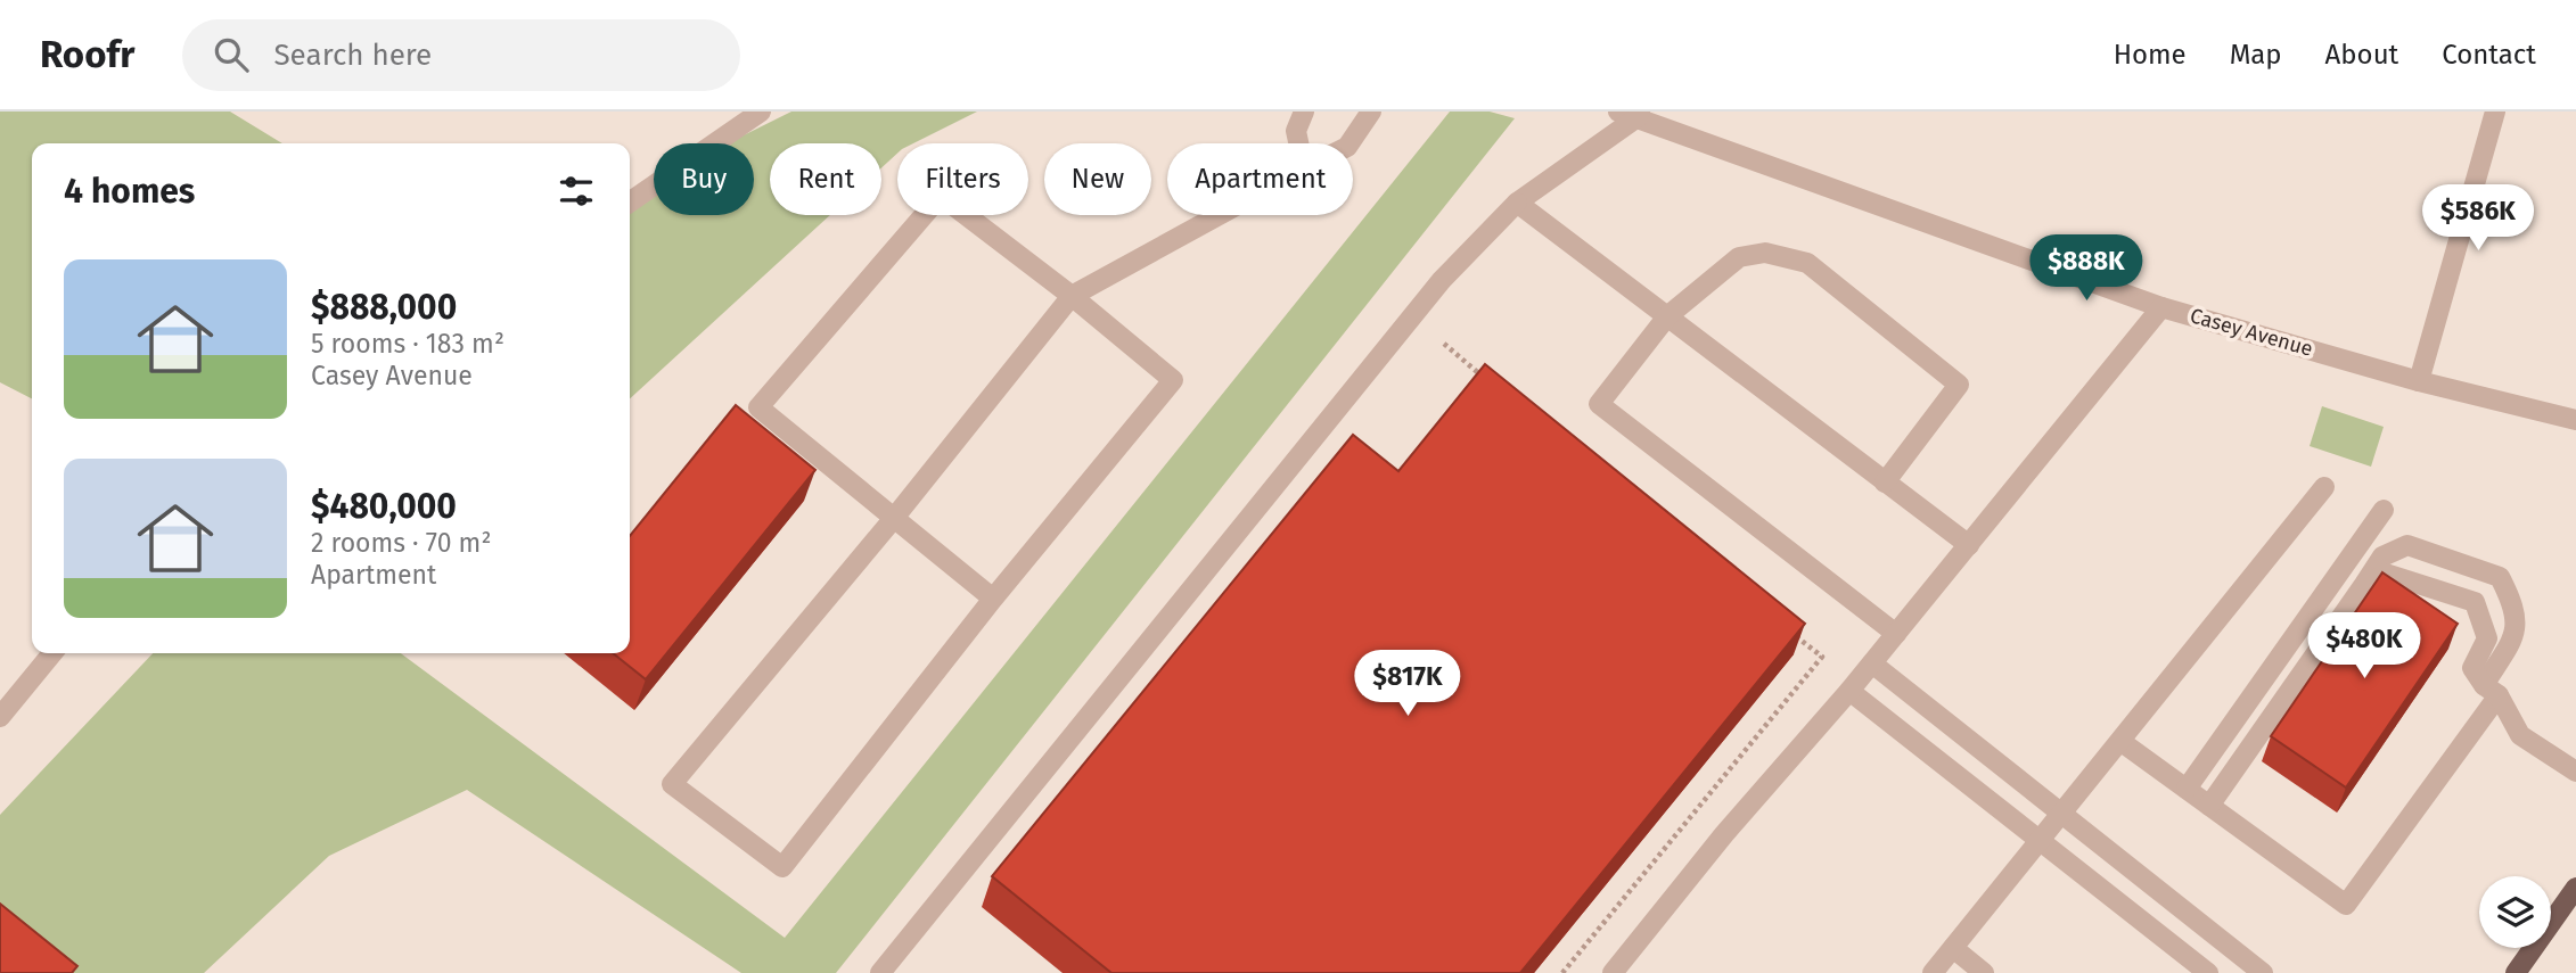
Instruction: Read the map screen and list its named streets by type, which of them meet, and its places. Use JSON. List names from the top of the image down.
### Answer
{
  "streets": {
    "street": ["Casey Avenue"]
  },
  "page": {
    "header": "Roofr",
    "search": "Search here",
    "nav": [
      "Home",
      "Map",
      "About",
      "Contact"
    ],
    "chip": [
      "Buy",
      "Rent",
      "Filters",
      "New",
      "Apartment"
    ],
    "heading": "4 homes",
    "price": [
      "$586K",
      "$888K",
      "$480K",
      "$817K"
    ],
    "list": [
      {
        "name": "$888,000",
        "note": "5 rooms · 183 m² · Casey Avenue"
      },
      {
        "name": "$480,000",
        "note": "2 rooms · 70 m² · Apartment"
      }
    ]
  }
}
